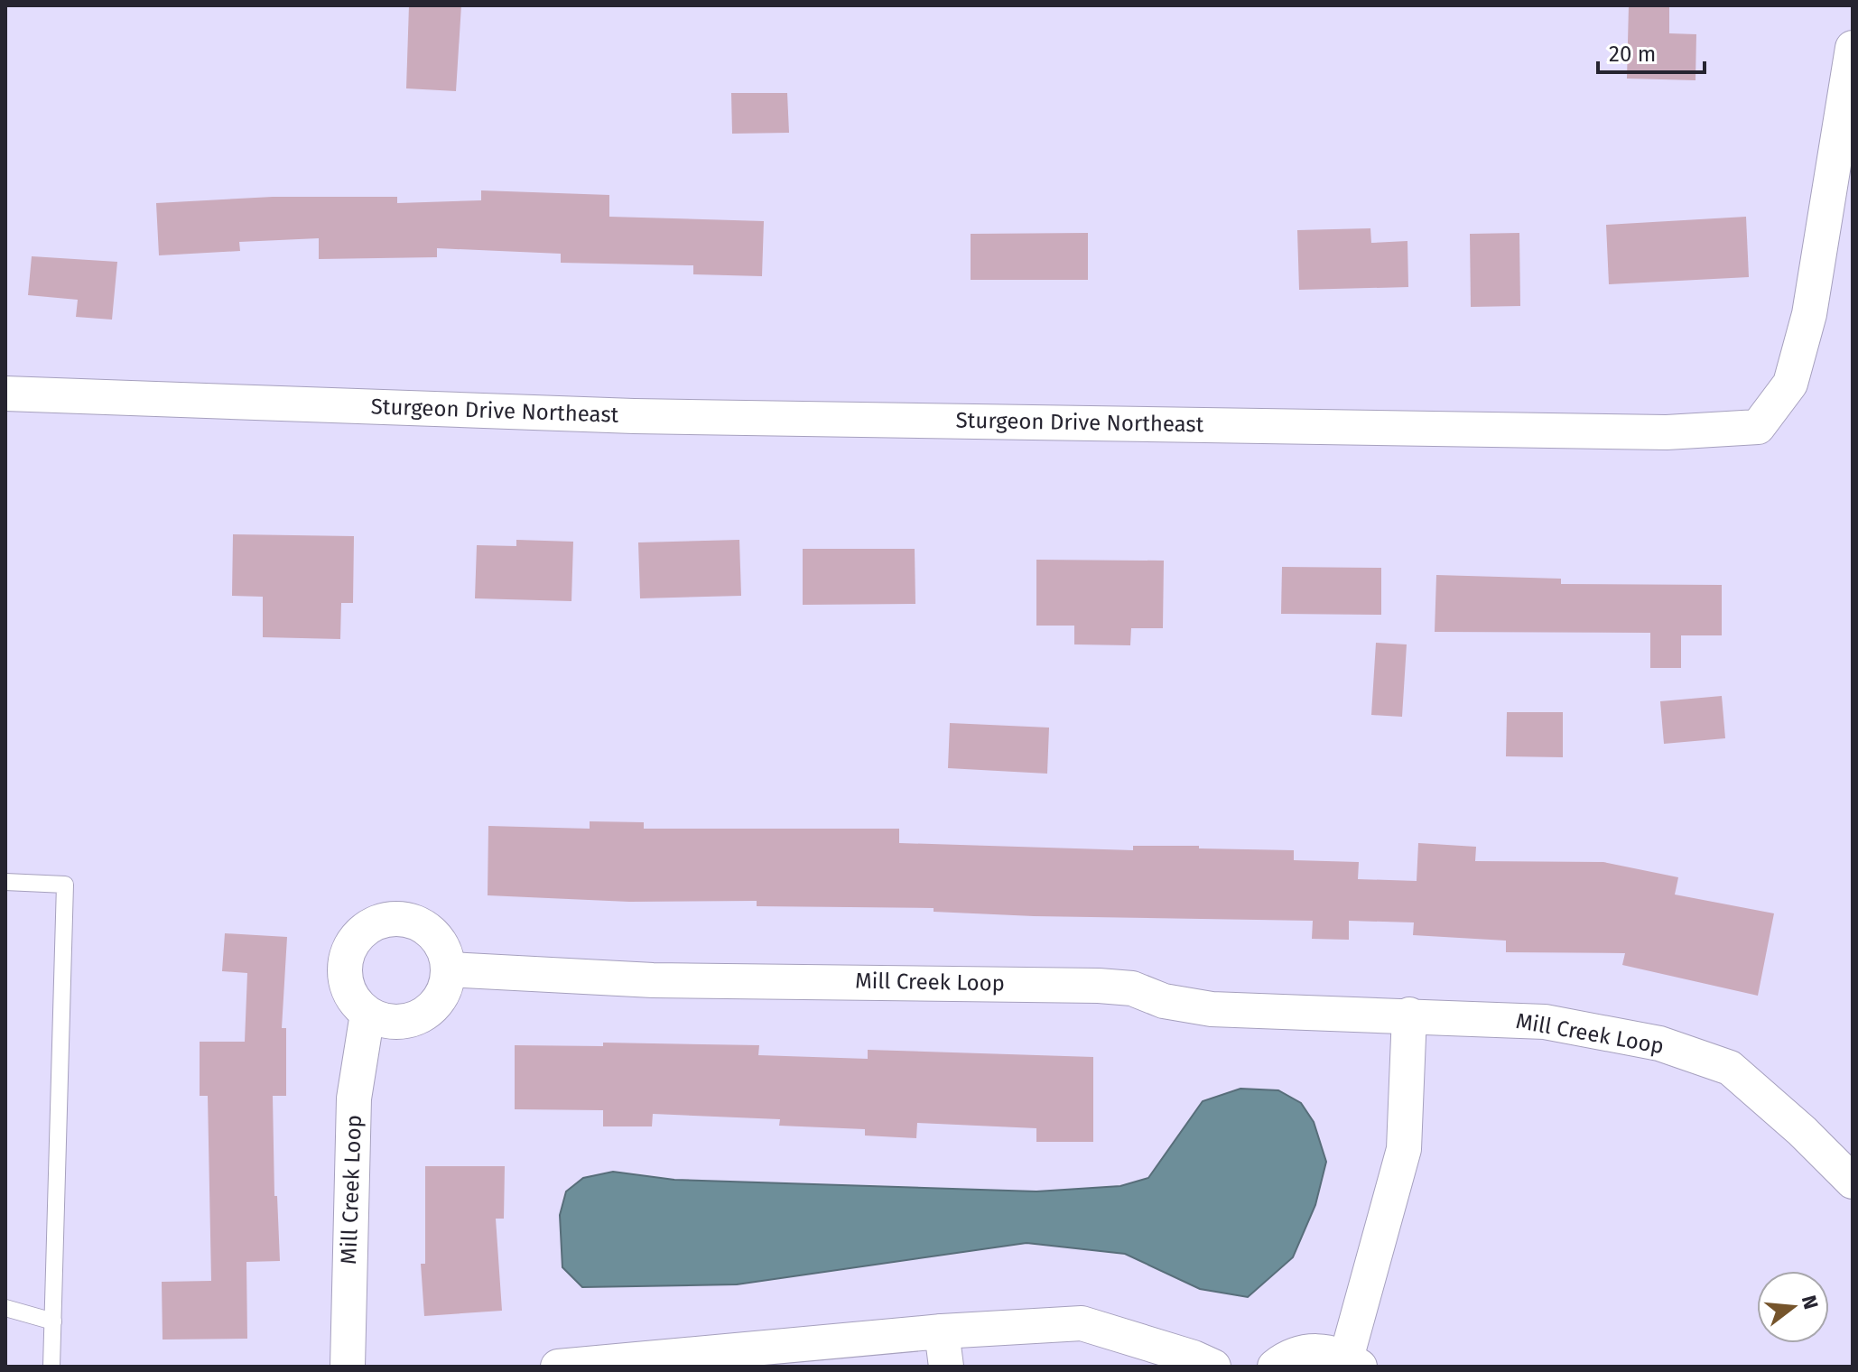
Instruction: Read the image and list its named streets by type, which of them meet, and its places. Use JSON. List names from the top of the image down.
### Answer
{
  "streets": {
    "street": ["Sturgeon Drive Northeast", "Mill Creek Loop"]
  },
  "scale_bar": "20 m",
  "north": "right"
}
